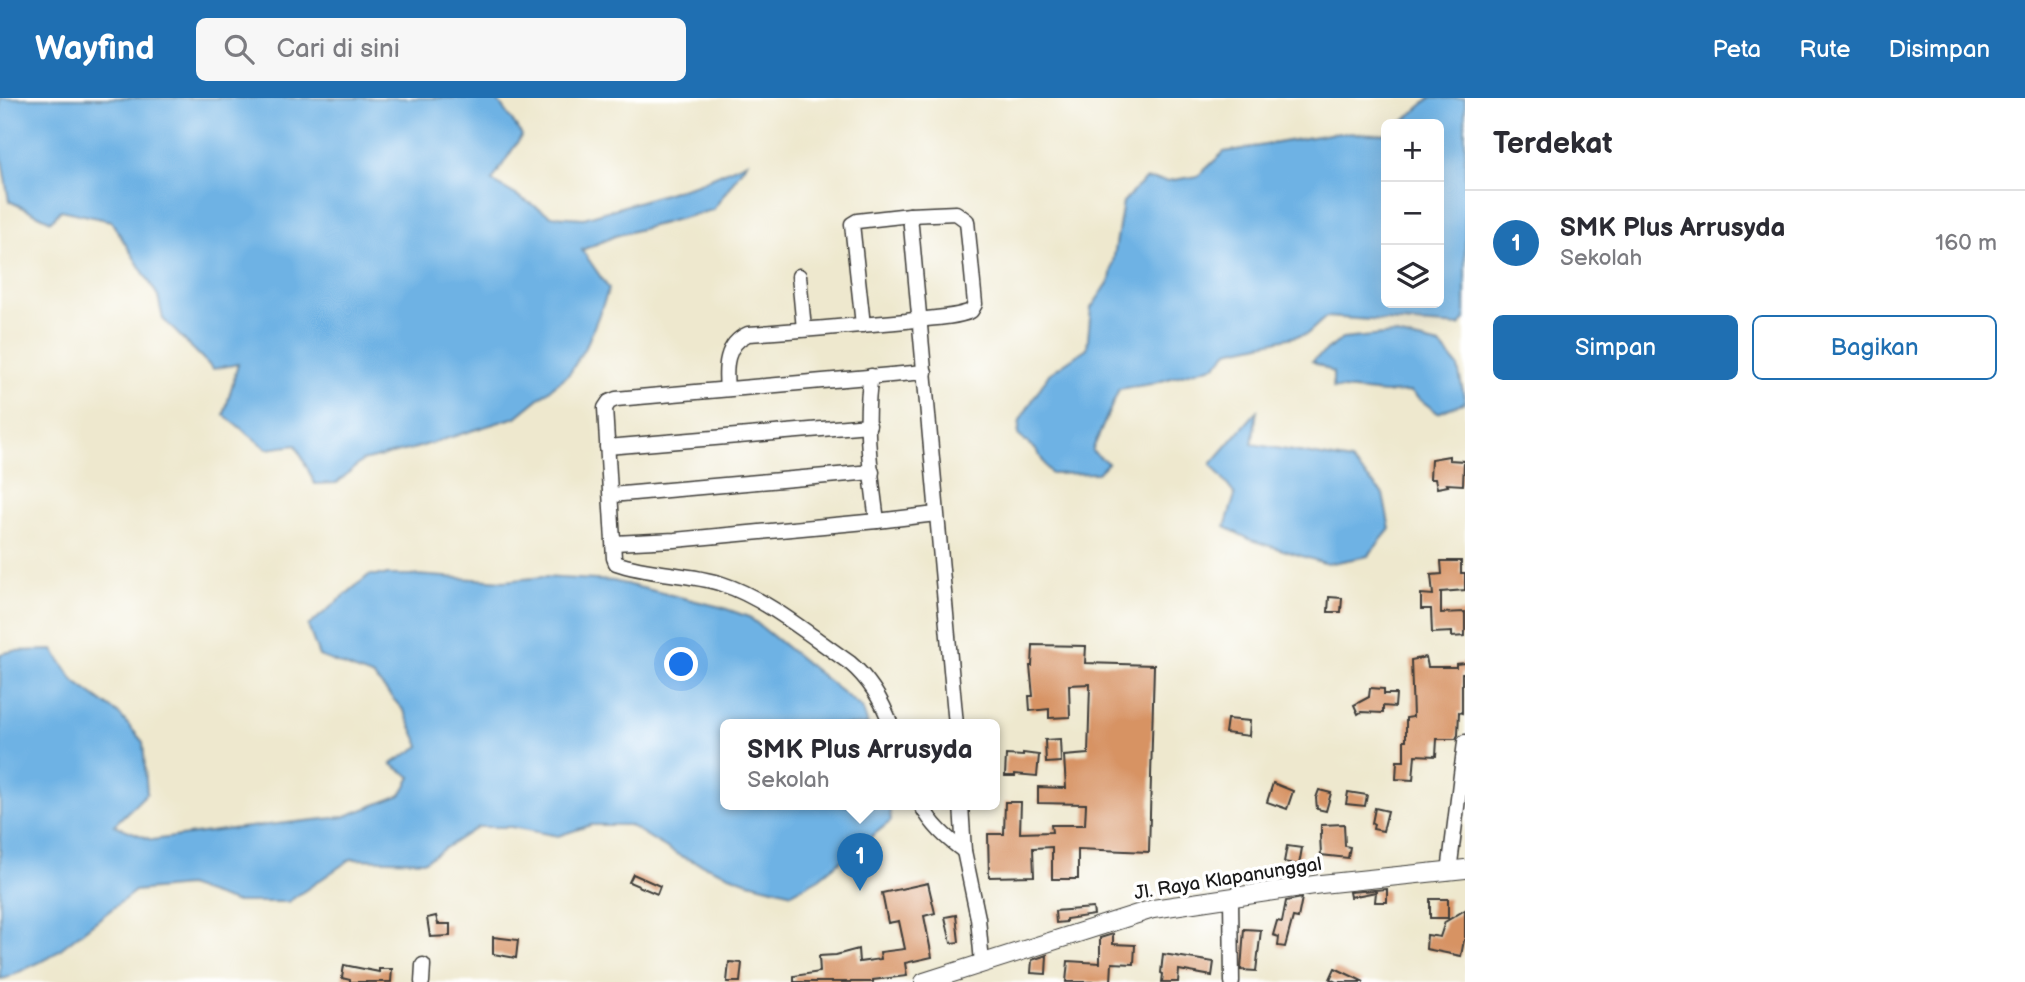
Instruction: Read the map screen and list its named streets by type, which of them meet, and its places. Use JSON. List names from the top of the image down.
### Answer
{
  "streets": {
    "street": ["Jl. Raya Klapanunggal"]
  },
  "page": {
    "header": "Wayfind",
    "search": "Cari di sini",
    "nav": ["Peta", "Rute", "Disimpan"],
    "heading": "Terdekat",
    "map_buttons": ["+", "−"],
    "list": [
      {
        "mark": "1",
        "name": "SMK Plus Arrusyda",
        "note": "Sekolah",
        "value": "160 m"
      }
    ],
    "buttons": ["Simpan", "Bagikan"],
    "popup": ["SMK Plus Arrusyda", "Sekolah"],
    "pins": "1"
  }
}
